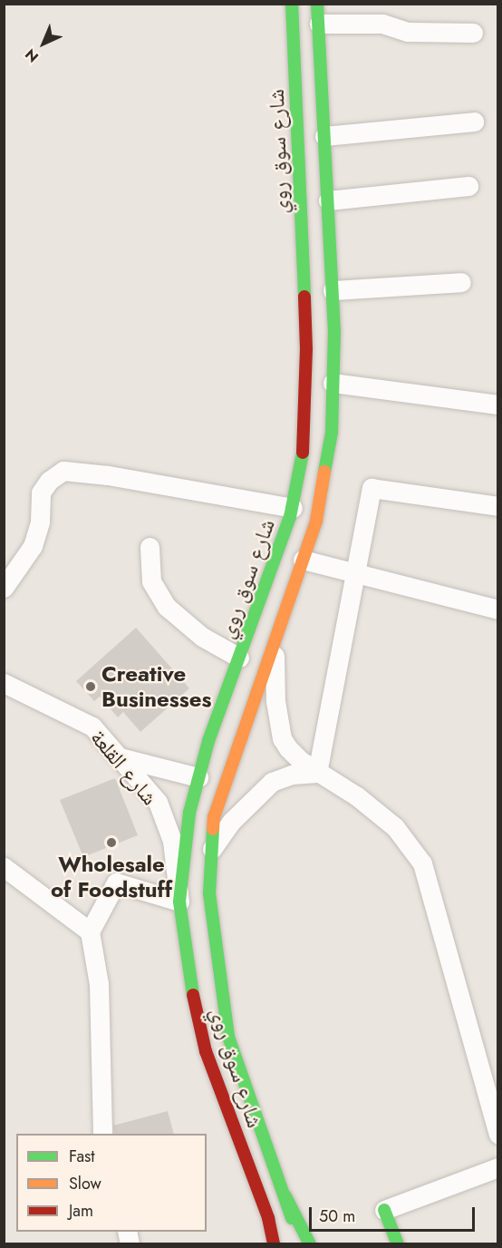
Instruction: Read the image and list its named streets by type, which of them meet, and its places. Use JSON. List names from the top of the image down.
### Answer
{
  "streets": {
    "main road": ["شارع سوق روي"],
    "street": ["شارع القلعة"]
  },
  "crossings": [
    ["شارع سوق روي", "شارع القلعة"]
  ],
  "places": ["Creative Businesses", "Wholesale of Foodstuff"],
  "legend": ["Fast", "Slow", "Jam"],
  "scale_bar": "50 m",
  "north": "bottom left"
}
